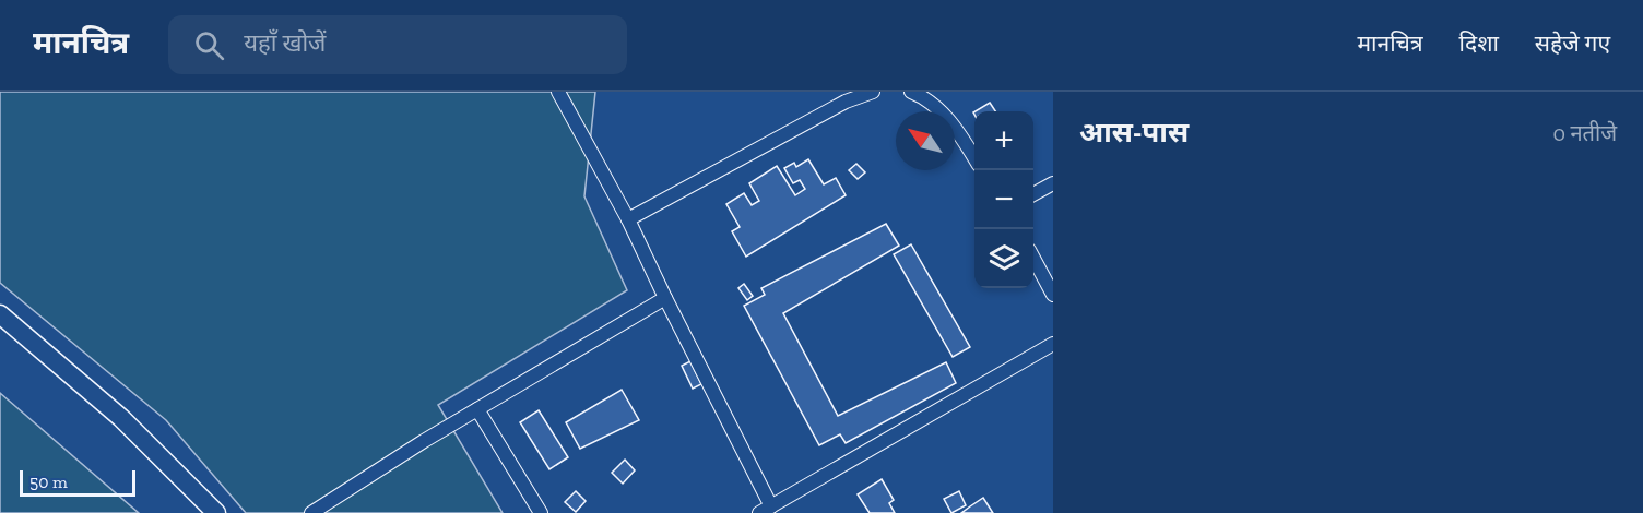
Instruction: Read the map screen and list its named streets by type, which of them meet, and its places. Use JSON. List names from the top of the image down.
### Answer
{
  "scale_bar": "50 m",
  "north": "top left",
  "page": {
    "header": "मानचित्र",
    "search": "यहाँ खोजें",
    "nav": ["मानचित्र", "दिशा", "सहेजे गए"],
    "heading": ["आस-पास", "0 नतीजे"],
    "map_buttons": ["+", "−"],
    "scale": "50 m"
  }
}
